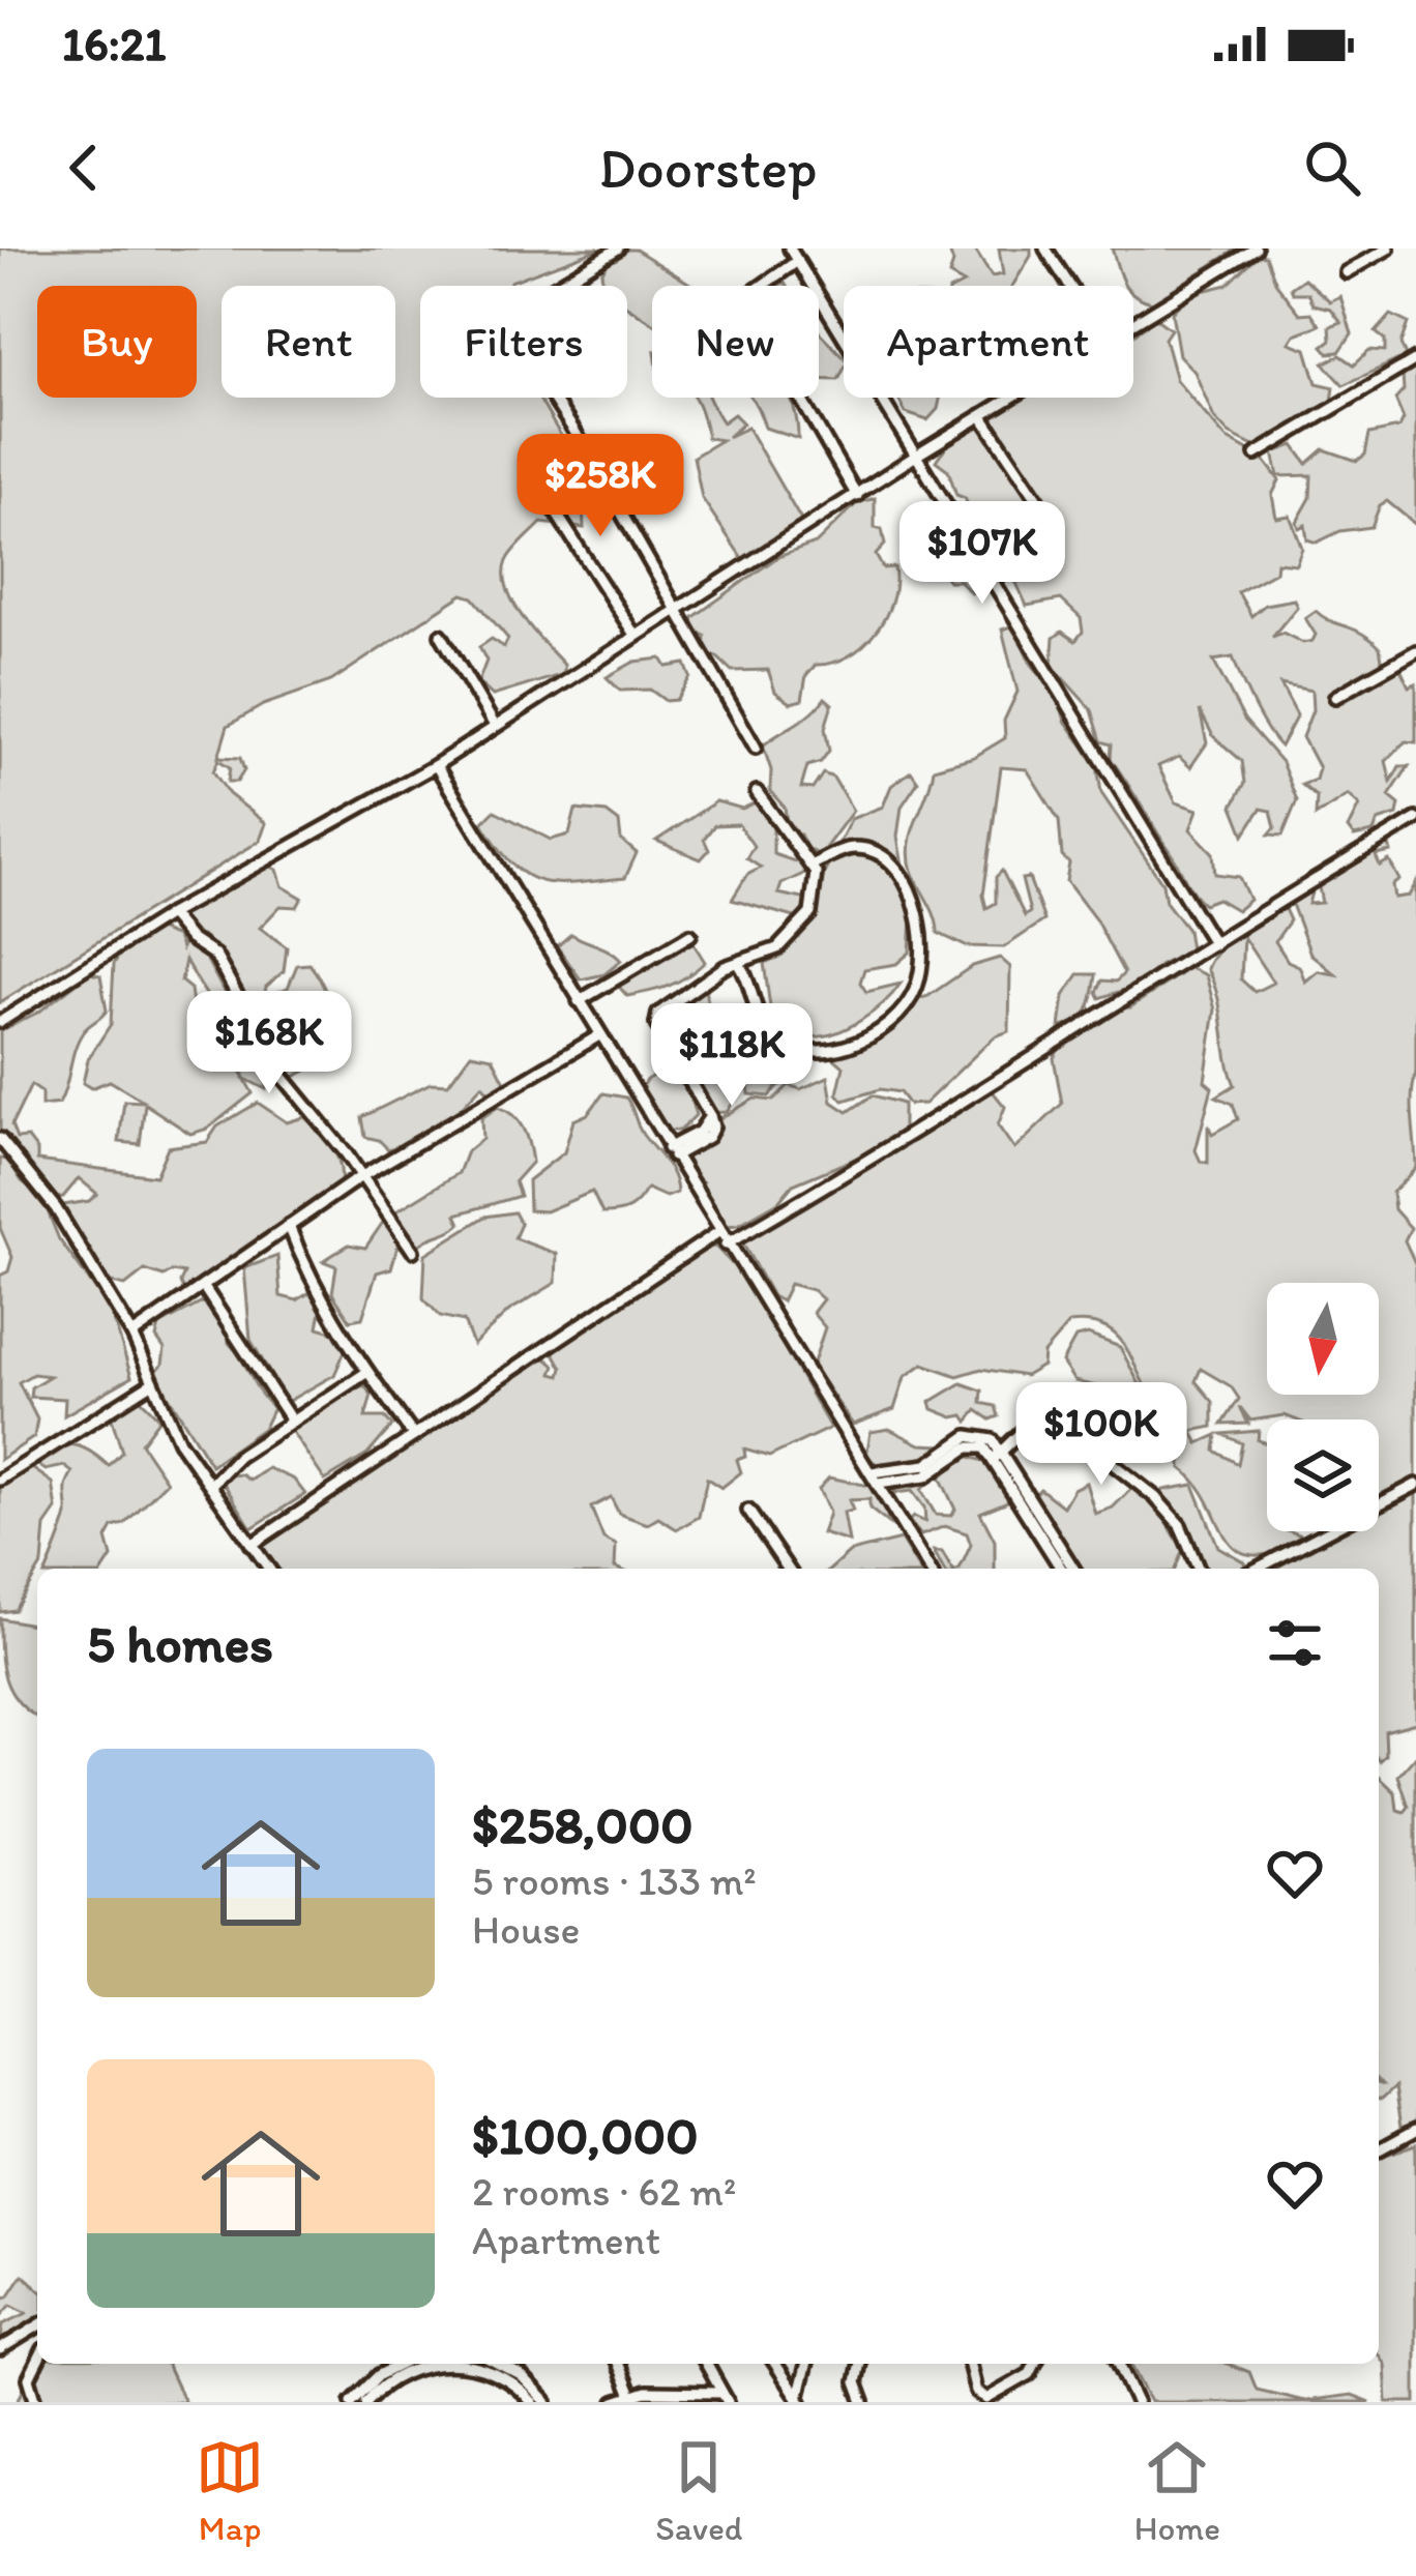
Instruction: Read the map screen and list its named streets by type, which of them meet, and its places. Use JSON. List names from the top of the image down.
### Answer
{
  "north": "bottom",
  "page": {
    "status": "16:21",
    "header": "Doorstep",
    "chip": [
      "Buy",
      "Rent",
      "Filters",
      "New",
      "Apartment"
    ],
    "price": [
      "$258K",
      "$107K",
      "$168K",
      "$118K",
      "$100K"
    ],
    "heading": "5 homes",
    "list": [
      {
        "name": "$258,000",
        "note": "5 rooms · 133 m² · House"
      },
      {
        "name": "$100,000",
        "note": "2 rooms · 62 m² · Apartment"
      }
    ],
    "tabs": ["Map", "Saved", "Home"]
  }
}
